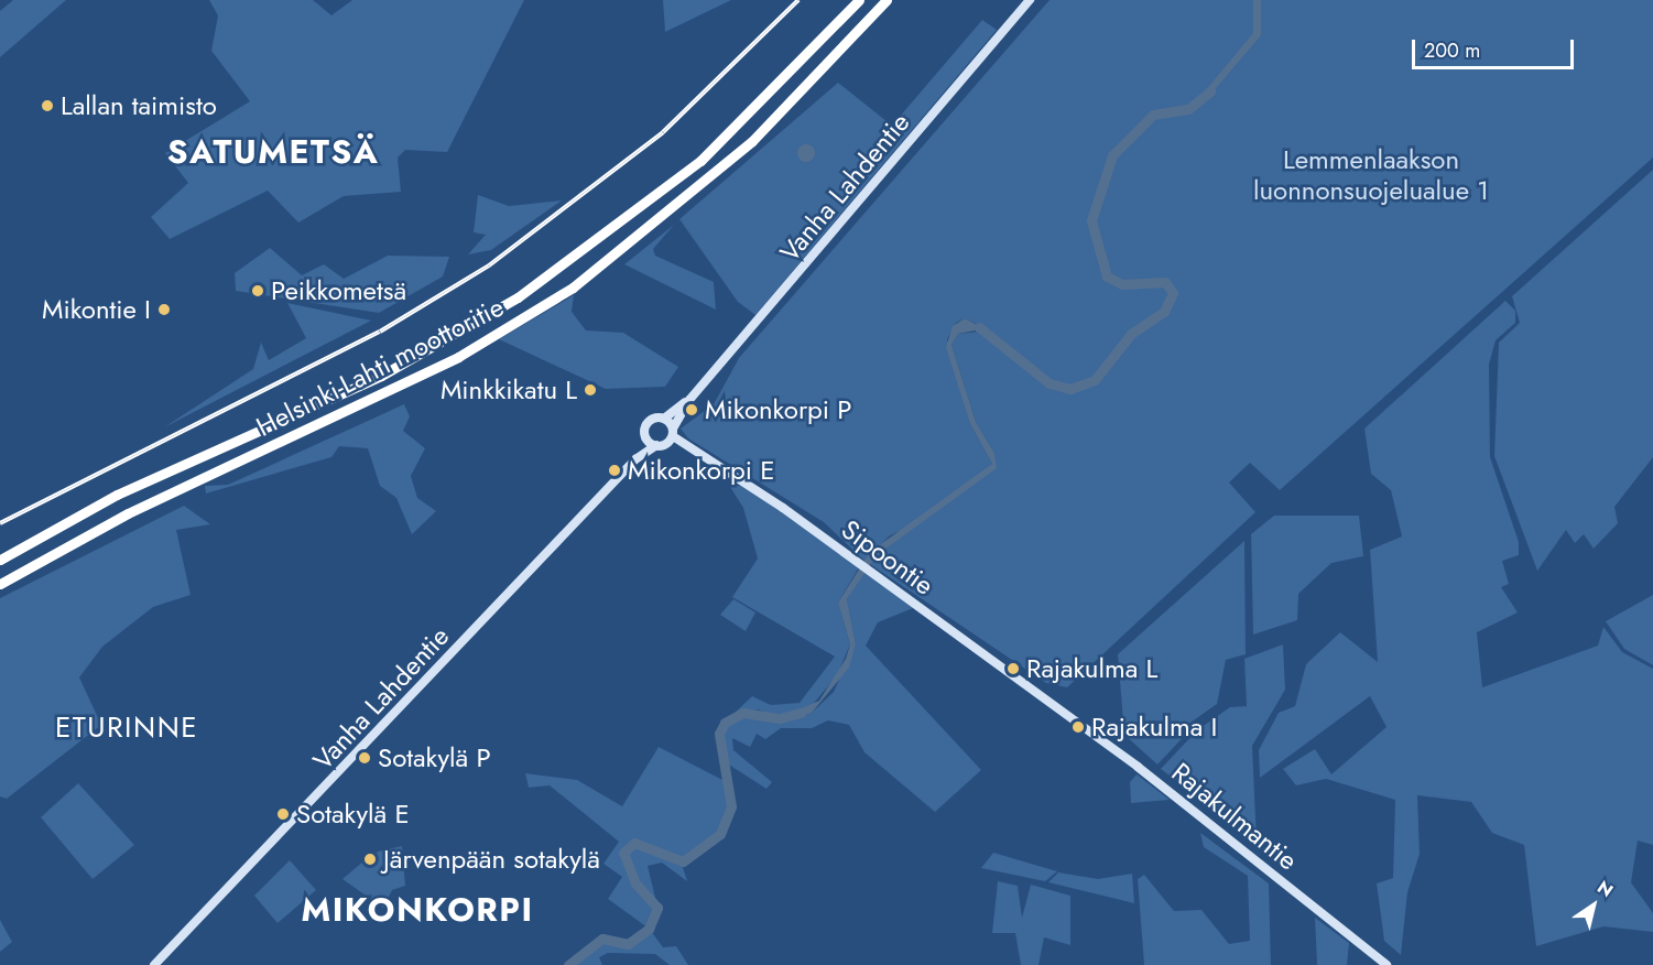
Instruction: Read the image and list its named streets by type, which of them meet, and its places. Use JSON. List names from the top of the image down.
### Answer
{
  "streets": {
    "highway": ["Helsinki-Lahti moottoritie"],
    "main road": ["Vanha Lahdentie", "Sipoontie", "Rajakulmantie"]
  },
  "crossings": [
    ["Vanha Lahdentie", "Sipoontie"],
    ["Sipoontie", "Rajakulmantie"]
  ],
  "districts": ["SATUMETSÄ", "ETURINNE", "MIKONKORPI"],
  "parks": ["Lemmenlaakson luonnonsuojelualue 1"],
  "places": [
    "Lallan taimisto",
    "Peikkometsä",
    "Mikontie I",
    "Minkkikatu L",
    "Mikonkorpi P",
    "Mikonkorpi E",
    "Rajakulma L",
    "Rajakulma I",
    "Sotakylä P",
    "Sotakylä E",
    "Järvenpään sotakylä"
  ],
  "scale_bar": "200 m",
  "north": "top right"
}
